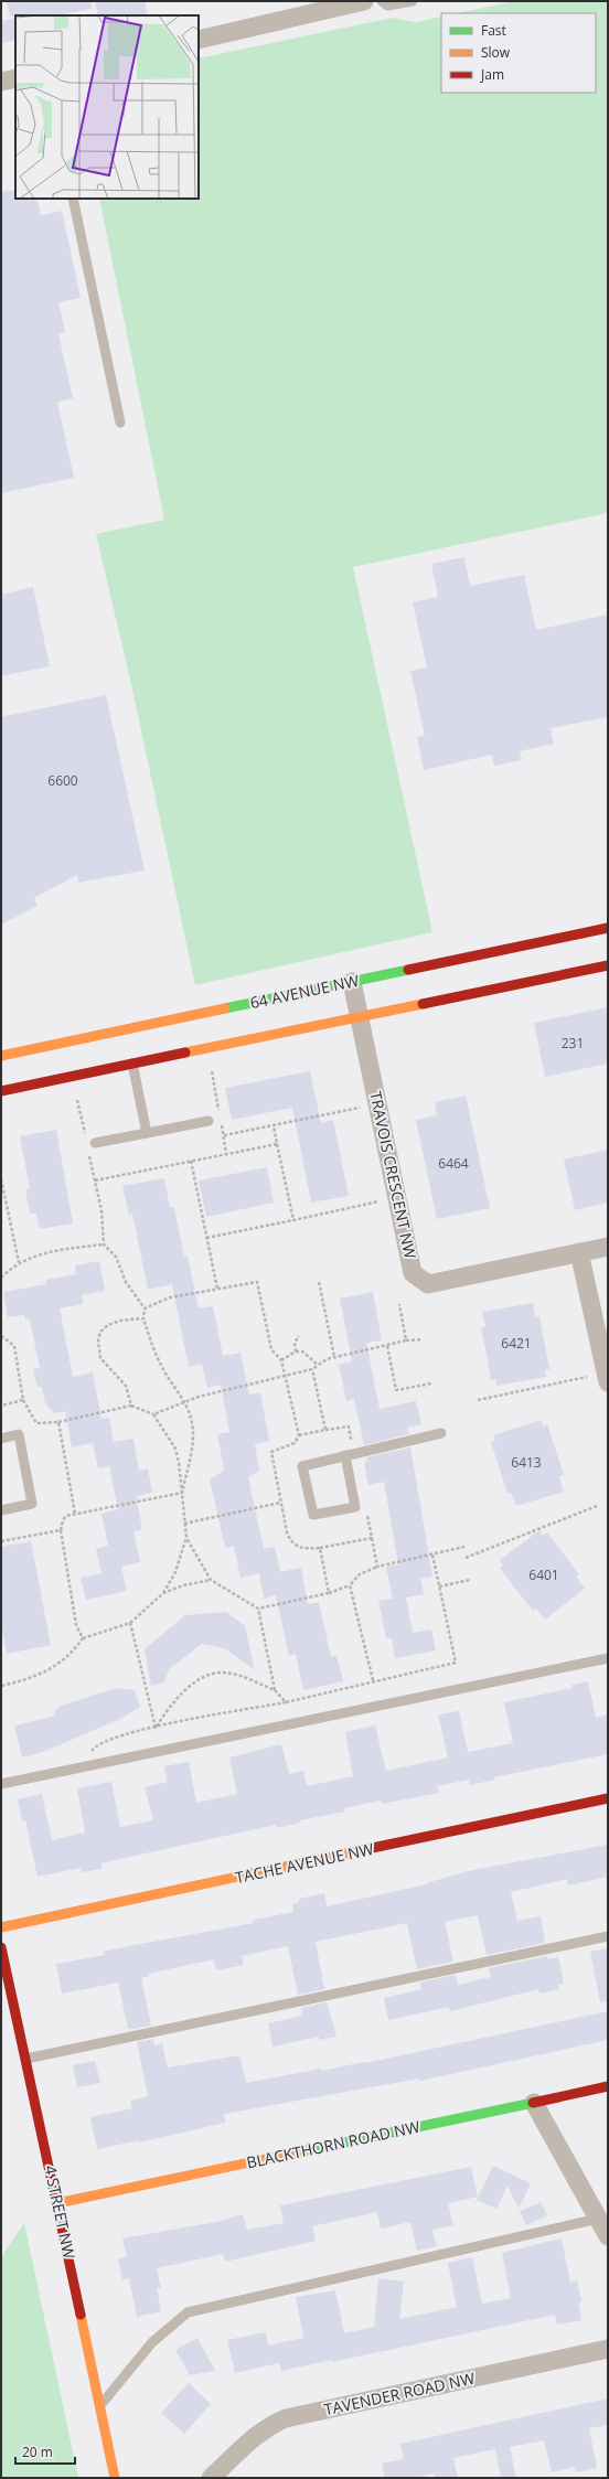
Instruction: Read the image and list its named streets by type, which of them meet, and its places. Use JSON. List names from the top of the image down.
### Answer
{
  "streets": {
    "main road": [
      "64 AVENUE NW",
      "TACHE AVENUE NW",
      "BLACKTHORN ROAD NW",
      "4 STREET NW"
    ],
    "street": ["TRAVOIS CRESCENT NW", "TAVENDER ROAD NW"]
  },
  "crossings": [
    ["64 AVENUE NW", "TRAVOIS CRESCENT NW"],
    ["BLACKTHORN ROAD NW", "4 STREET NW"]
  ],
  "house_numbers": [
    "6600",
    "231",
    "6464",
    "6421",
    "6413",
    "6401"
  ],
  "legend": ["Fast", "Slow", "Jam"],
  "scale_bar": "20 m"
}
